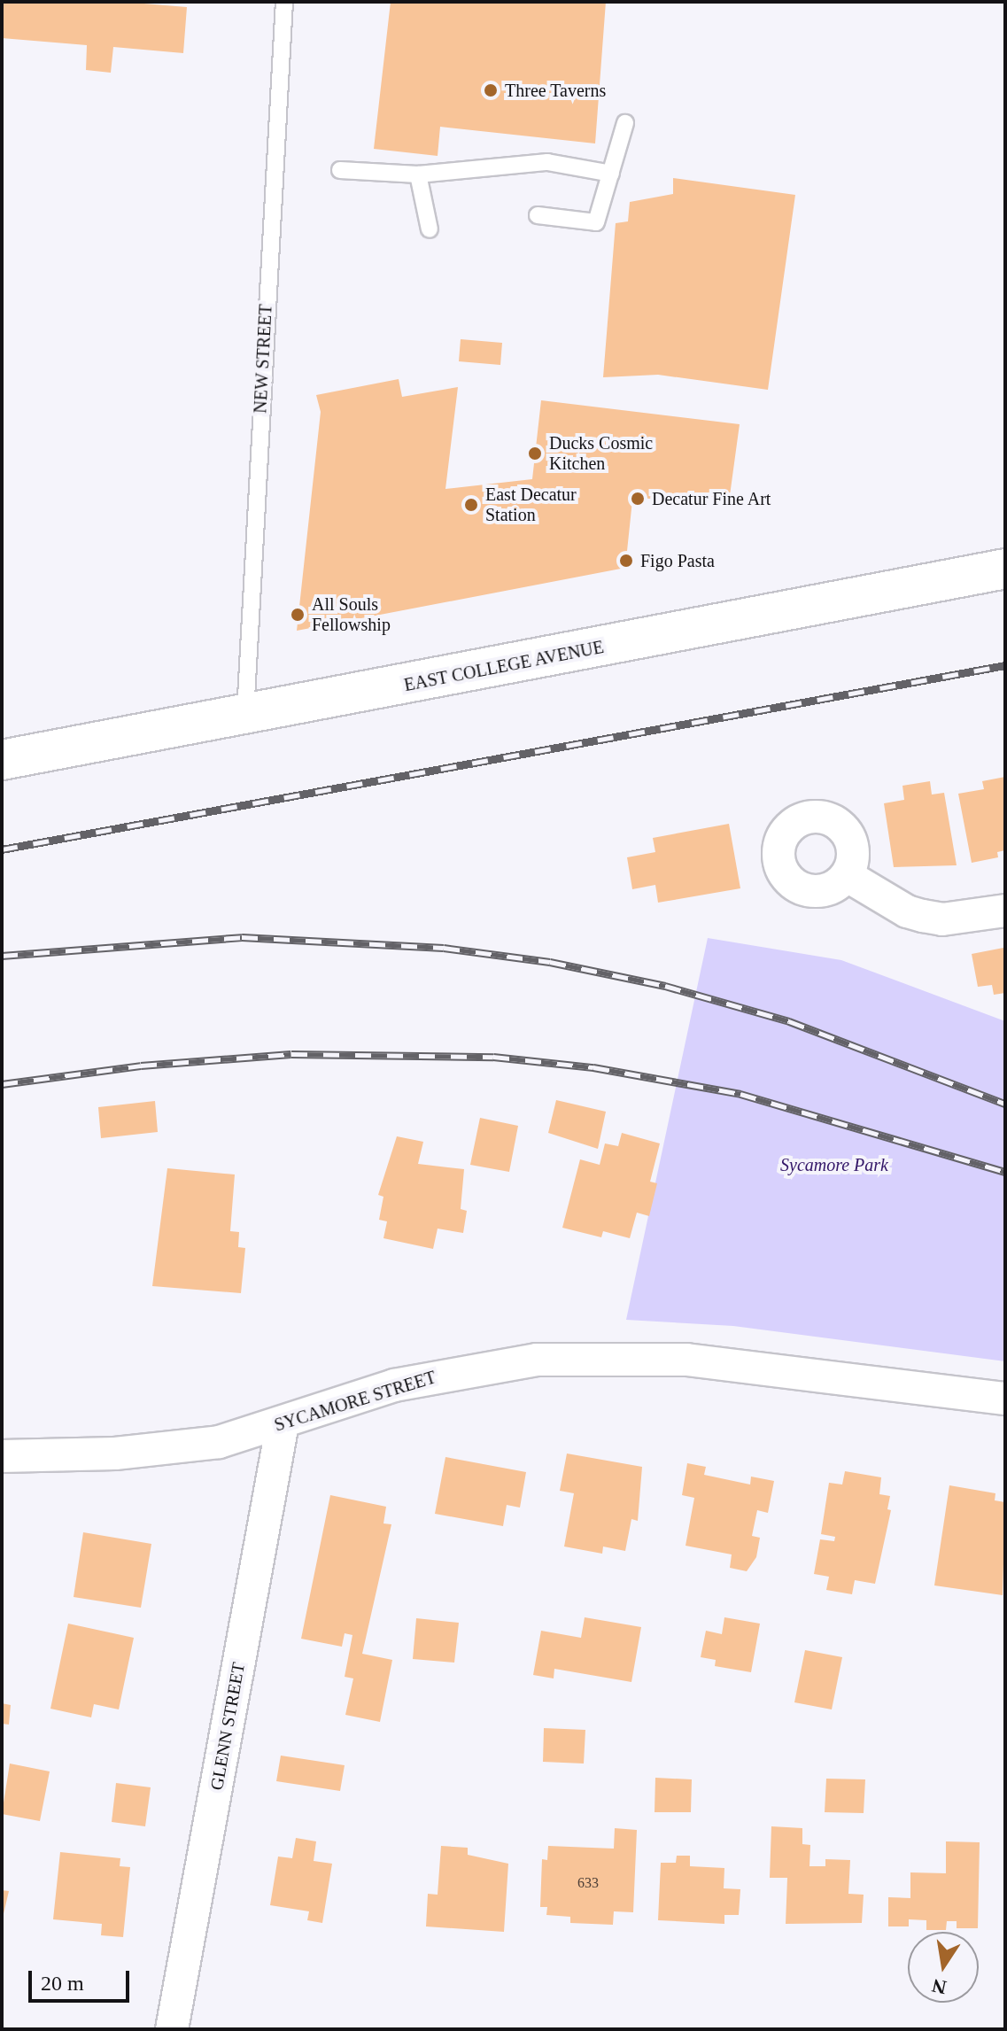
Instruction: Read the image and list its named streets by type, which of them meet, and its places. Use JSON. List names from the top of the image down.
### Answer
{
  "streets": {
    "main road": ["EAST COLLEGE AVENUE"],
    "street": ["SYCAMORE STREET", "GLENN STREET"],
    "lane": ["NEW STREET"]
  },
  "crossings": [
    ["NEW STREET", "EAST COLLEGE AVENUE"],
    ["SYCAMORE STREET", "GLENN STREET"]
  ],
  "parks": ["Sycamore Park"],
  "places": [
    "Three Taverns",
    "Ducks Cosmic Kitchen",
    "Decatur Fine Art",
    "East Decatur Station",
    "Figo Pasta",
    "All Souls Fellowship"
  ],
  "house_numbers": ["633"],
  "scale_bar": "20 m",
  "north": "bottom"
}
